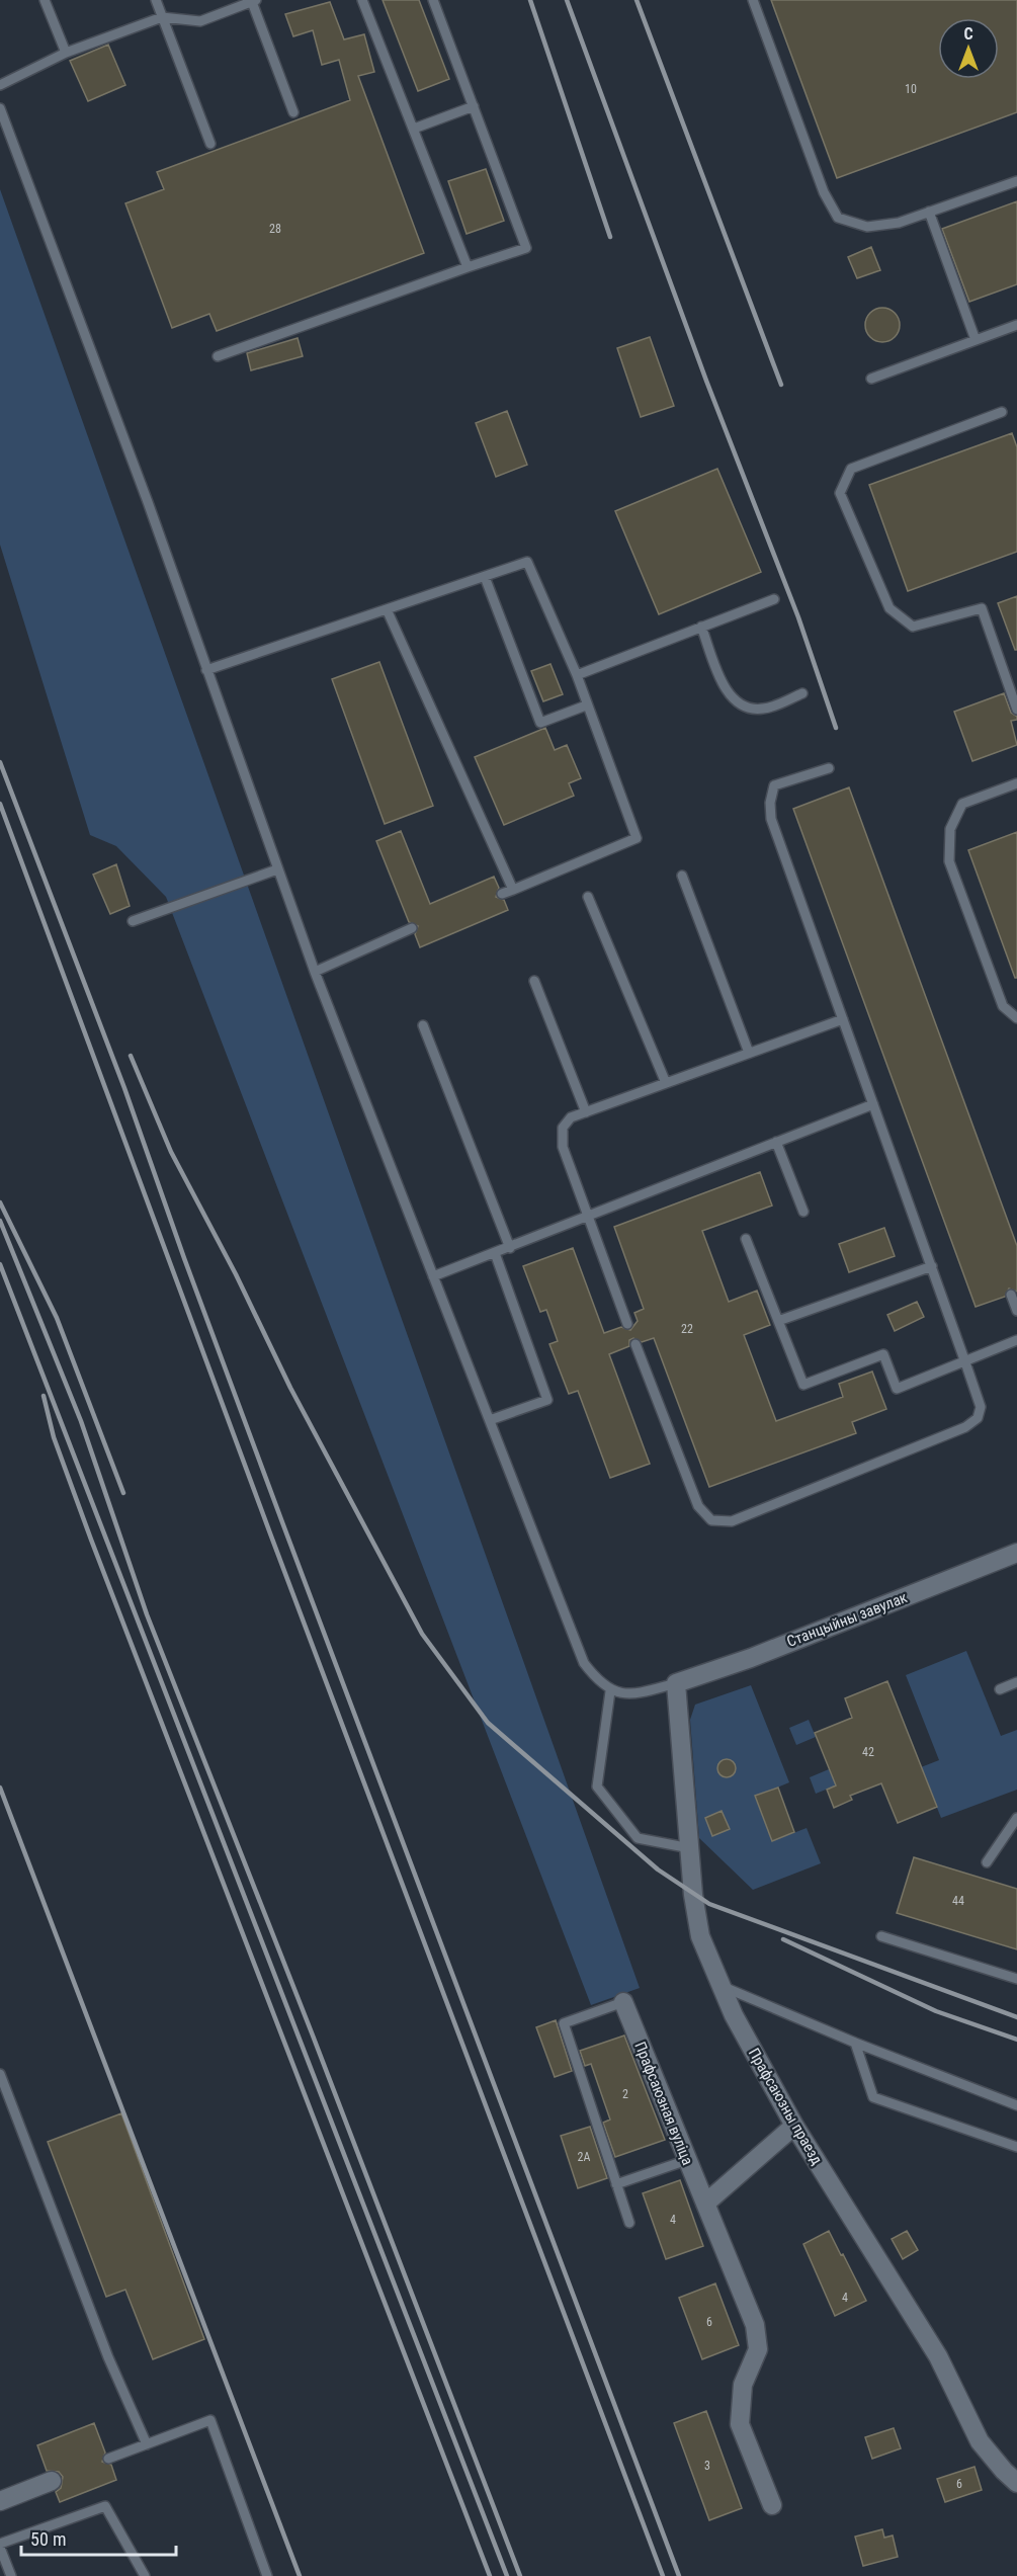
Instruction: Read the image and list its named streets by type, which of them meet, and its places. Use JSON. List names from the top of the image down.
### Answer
{
  "streets": {
    "street": ["Станцыйны завулак", "Прафсаюзная вуліца", "Прафсаюзны праезд"]
  },
  "crossings": [
    ["Станцыйны завулак", "Прафсаюзны праезд"]
  ],
  "house_numbers": [
    "10",
    "28",
    "22",
    "42",
    "44",
    "2",
    "2А",
    "4",
    "4",
    "6",
    "3",
    "6"
  ],
  "scale_bar": "50 m",
  "north": "top"
}
